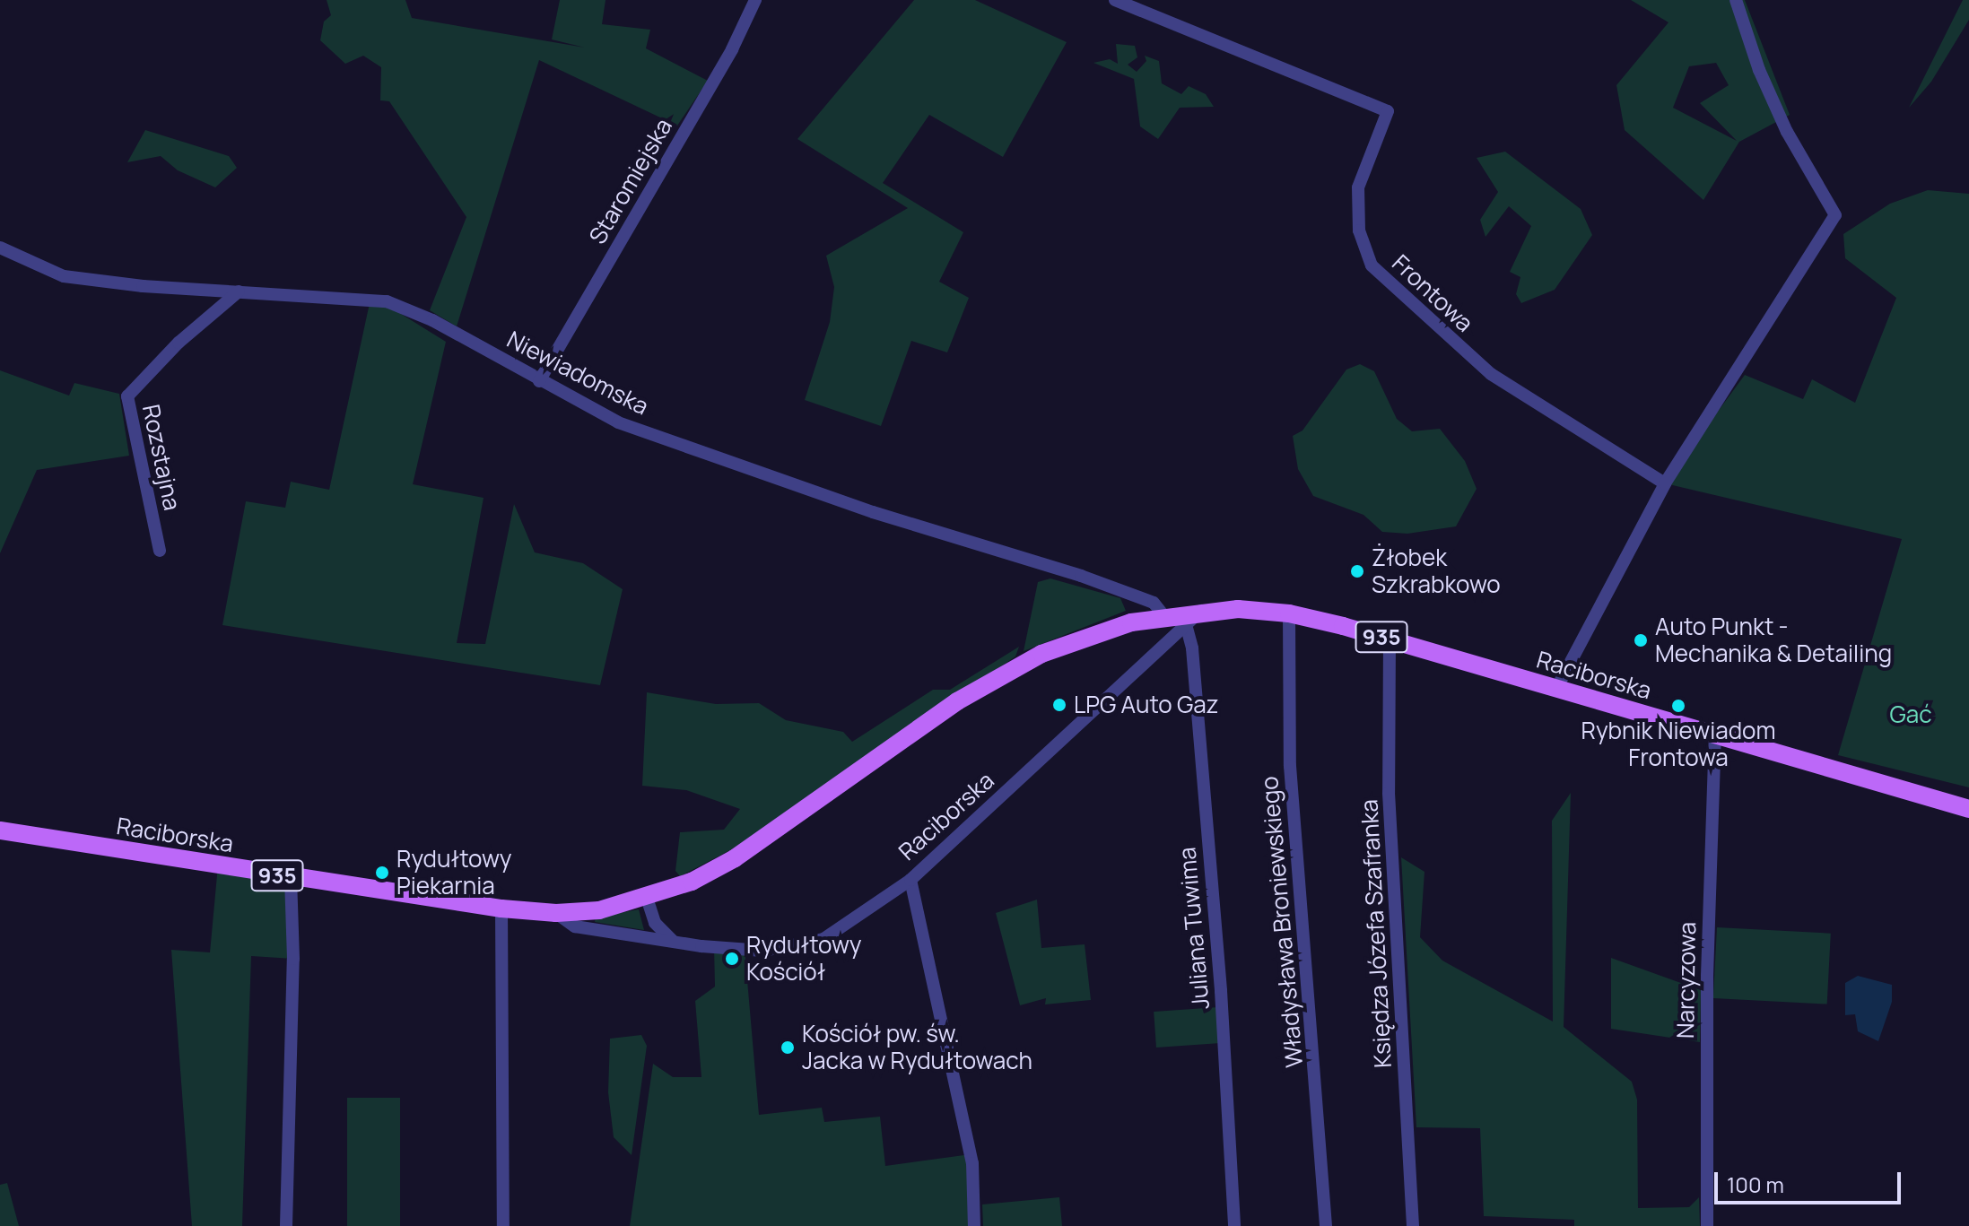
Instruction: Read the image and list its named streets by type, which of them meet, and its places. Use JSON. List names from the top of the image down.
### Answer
{
  "streets": {
    "main road": ["935", "Raciborska"],
    "street": [
      "Staromiejska",
      "Frontowa",
      "Niewiadomska",
      "Rozstajna",
      "Władysława Broniewskiego",
      "Juliana Tuwima",
      "Księdza Józefa Szafranka",
      "Narcyzowa"
    ]
  },
  "crossings": [
    ["Staromiejska", "Niewiadomska"],
    ["Niewiadomska", "Rozstajna"],
    ["Niewiadomska", "Raciborska"],
    ["Raciborska", "Władysława Broniewskiego"],
    ["Raciborska", "Juliana Tuwima"],
    ["Raciborska", "Księdza Józefa Szafranka"],
    ["Raciborska", "Narcyzowa"]
  ],
  "parks": ["Gać"],
  "places": [
    "Żłobek Szkrabkowo",
    "Auto Punkt - Mechanika & Detailing",
    "LPG Auto Gaz",
    "Rybnik Niewiadom Frontowa",
    "Rydułtowy Piekarnia",
    "Rydułtowy Kościół",
    "Kościół pw. św. Jacka w Rydułtowach"
  ],
  "scale_bar": "100 m"
}
